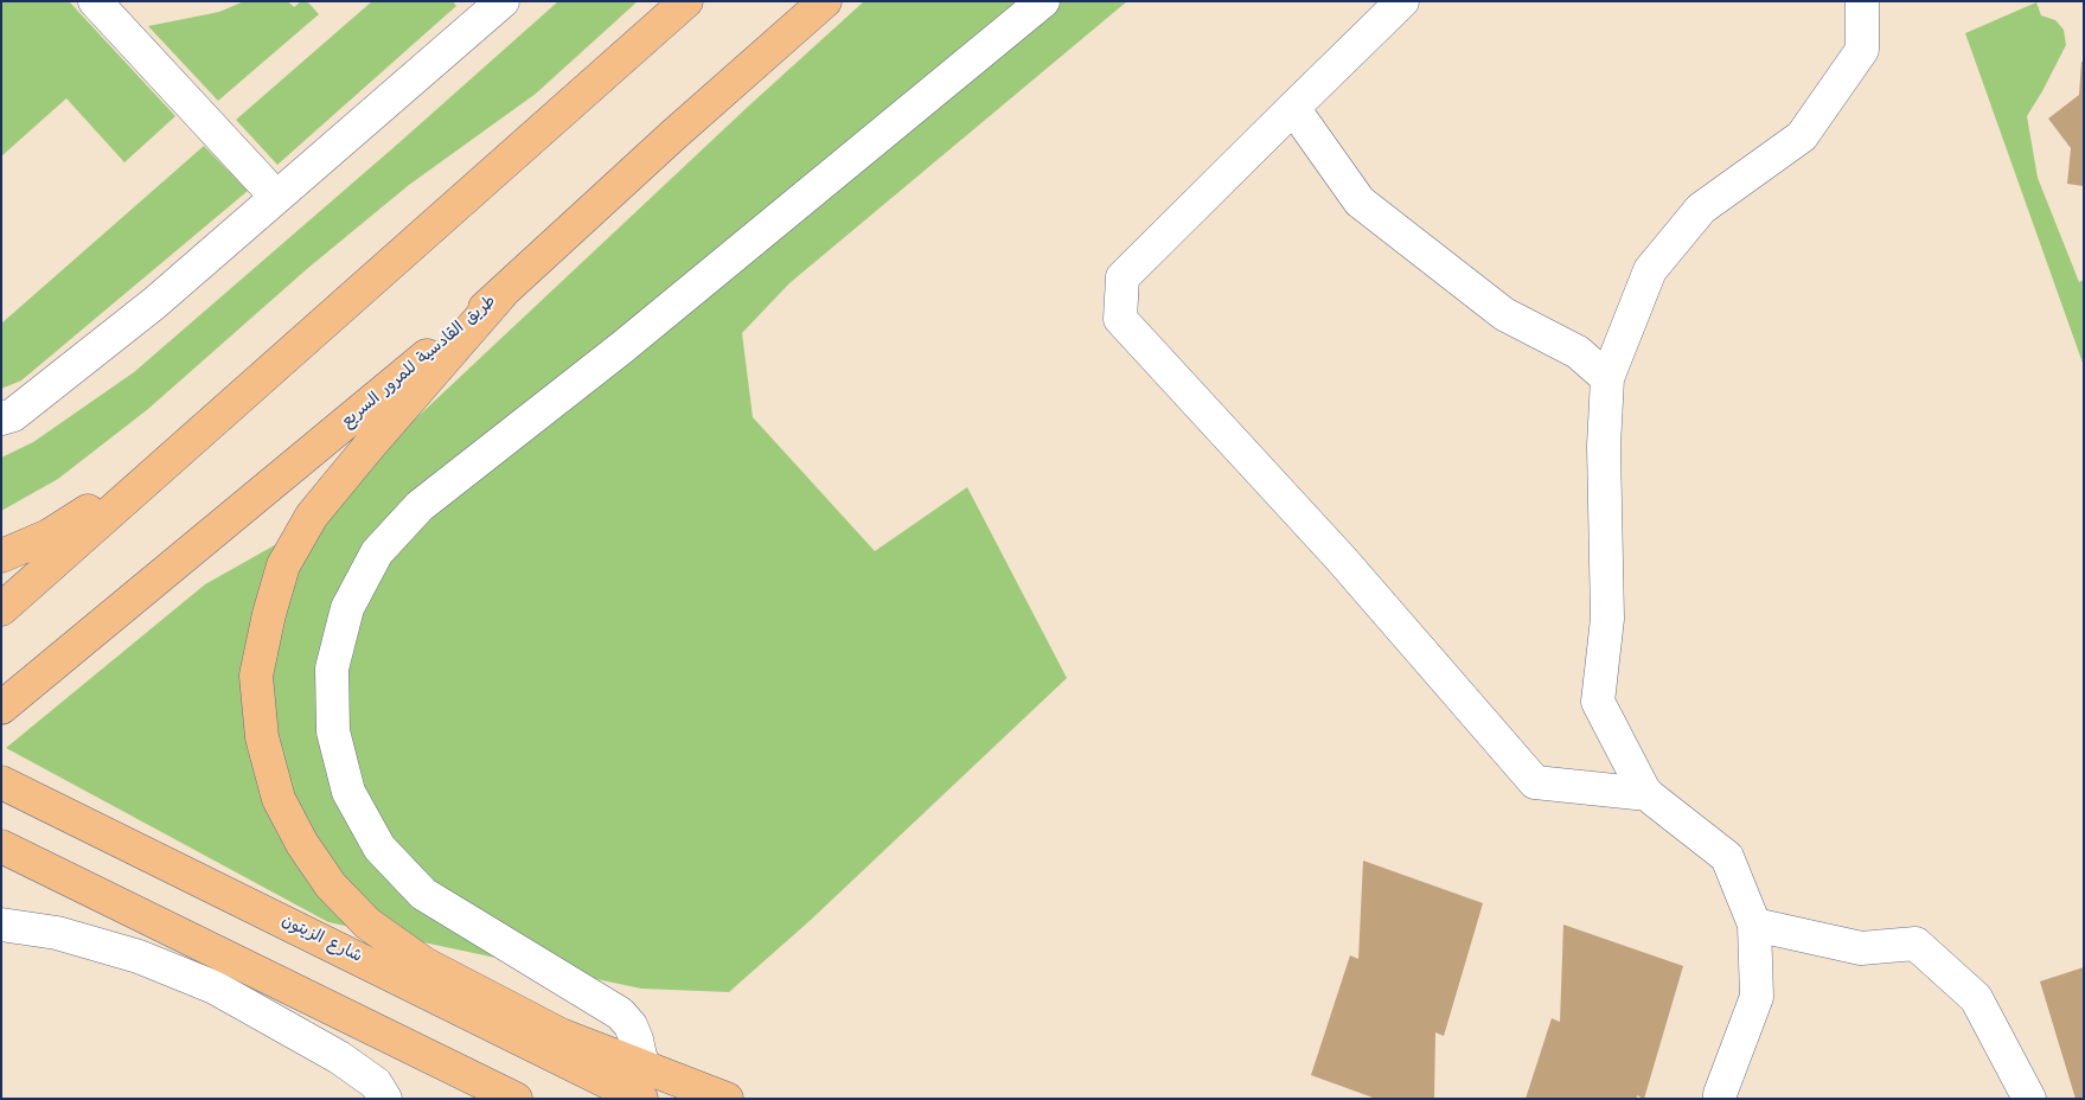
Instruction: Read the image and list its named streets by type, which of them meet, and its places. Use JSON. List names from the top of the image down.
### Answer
{
  "streets": {
    "main road": ["طريق القادسية للمرور السريع", "شارع الزيتون"]
  }
}
